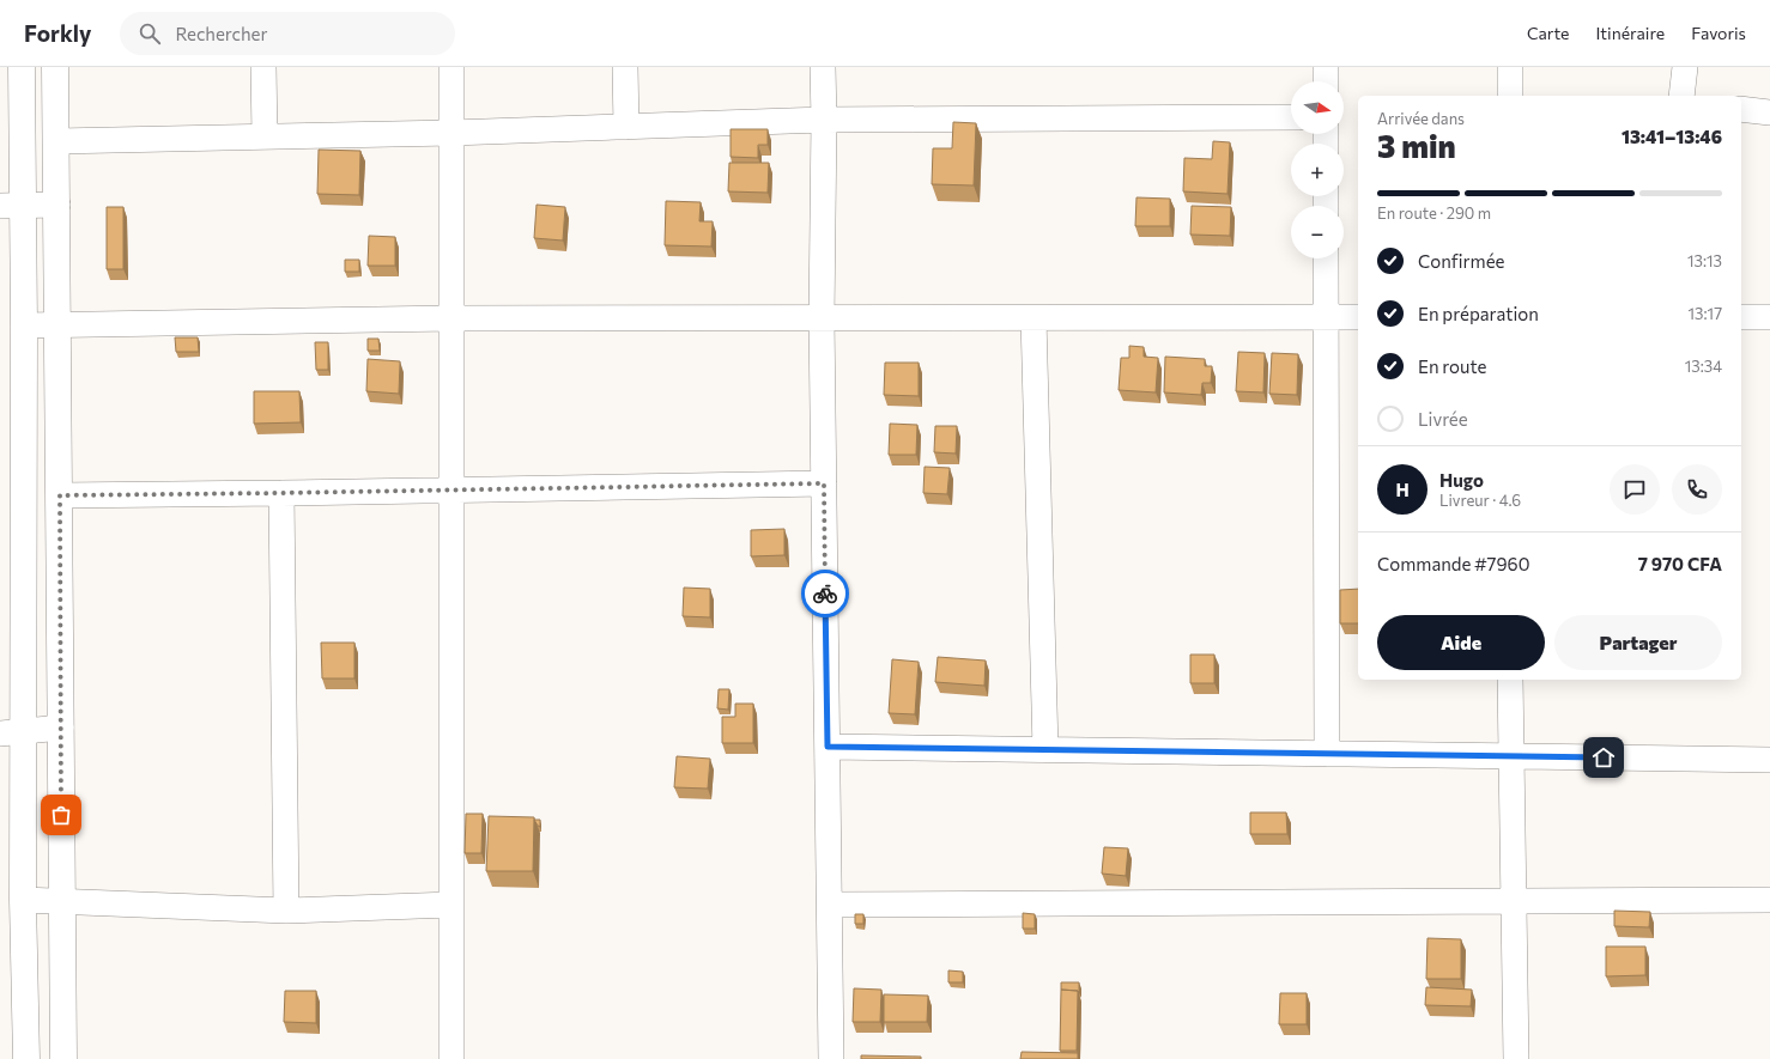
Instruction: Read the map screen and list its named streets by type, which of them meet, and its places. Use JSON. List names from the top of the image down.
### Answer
{
  "north": "right",
  "page": {
    "header": "Forkly",
    "search": "Rechercher",
    "nav": ["Carte", "Itinéraire", "Favoris"],
    "map_buttons": ["+", "−"],
    "heading": ["3 min", "Arrivée dans", "13:41–13:46"],
    "panel": [
      "Hugo",
      "Livreur · 4.6",
      "Commande #7960",
      "7 970 CFA"
    ],
    "bar": "En route · 290 m",
    "list": [
      ["Confirmée", "13:13"],
      ["En préparation", "13:17"],
      ["En route", "13:34"],
      "Livrée"
    ],
    "round": "H",
    "buttons": ["Aide", "Partager"]
  }
}
